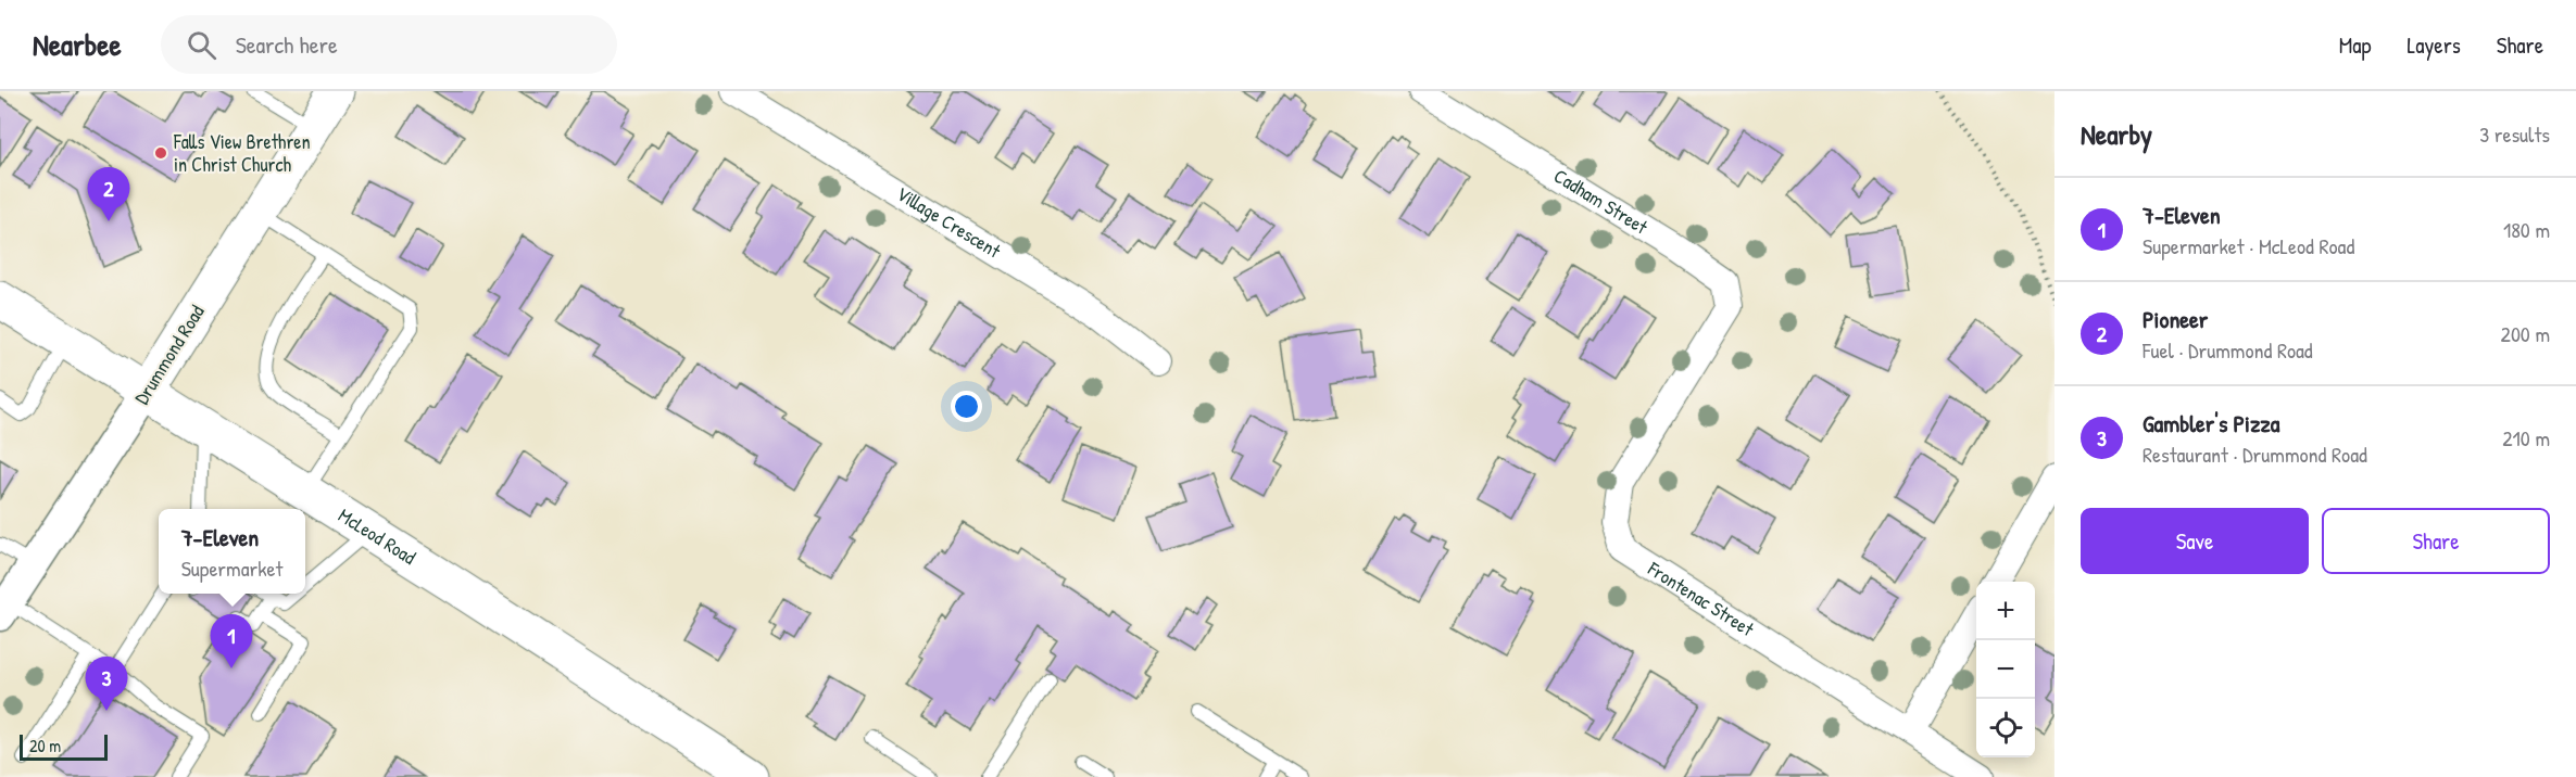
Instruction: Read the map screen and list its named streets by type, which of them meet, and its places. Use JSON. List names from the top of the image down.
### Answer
{
  "streets": {
    "main road": ["Drummond Road", "McLeod Road"],
    "street": ["Cadham Street", "Village Crescent", "Frontenac Street"]
  },
  "crossings": [
    ["Cadham Street", "Frontenac Street"],
    ["Drummond Road", "McLeod Road"]
  ],
  "places": ["Falls View Brethren in Christ Church"],
  "scale_bar": "20 m",
  "page": {
    "header": "Nearbee",
    "search": "Search here",
    "nav": ["Map", "Layers", "Share"],
    "heading": ["Nearby", "3 results"],
    "pins": ["2", "1", "3"],
    "list": [
      {
        "mark": "1",
        "name": "7-Eleven",
        "note": "Supermarket · McLeod Road",
        "value": "180 m"
      },
      {
        "mark": "2",
        "name": "Pioneer",
        "note": "Fuel · Drummond Road",
        "value": "200 m"
      },
      {
        "mark": "3",
        "name": "Gambler's Pizza",
        "note": "Restaurant · Drummond Road",
        "value": "210 m"
      }
    ],
    "buttons": ["Save", "Share"],
    "popup": ["7-Eleven", "Supermarket"],
    "map_buttons": ["+", "−"],
    "scale": "20 m"
  }
}
